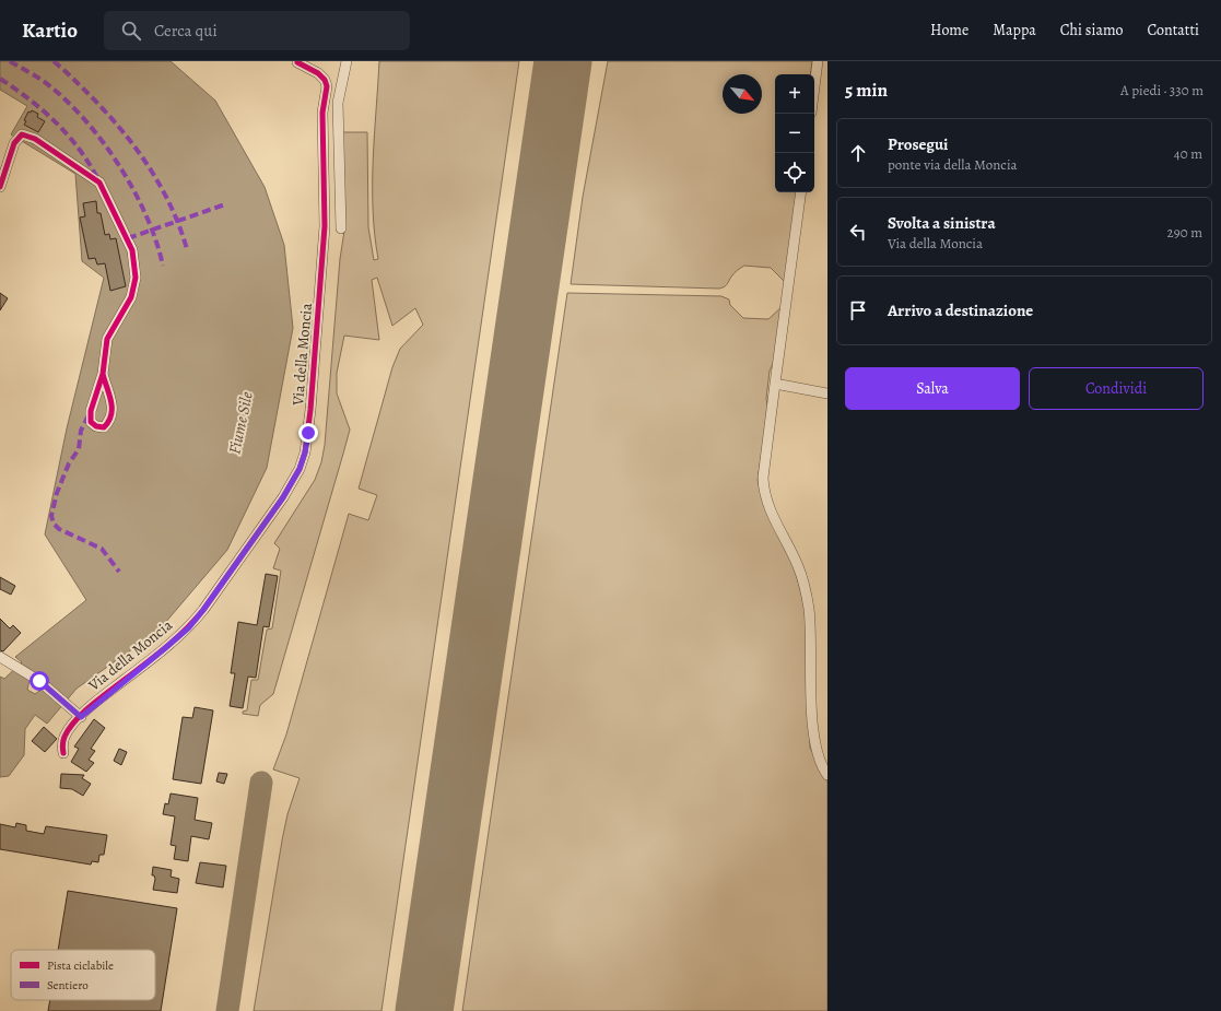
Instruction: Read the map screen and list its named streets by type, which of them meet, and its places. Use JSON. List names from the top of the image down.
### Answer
{
  "streets": {
    "street": ["Via della Moncia"]
  },
  "water": ["Fiume Sile"],
  "legend": ["Pista ciclabile", "Sentiero"],
  "north": "bottom right",
  "page": {
    "header": "Kartio",
    "search": "Cerca qui",
    "nav": [
      "Home",
      "Mappa",
      "Chi siamo",
      "Contatti"
    ],
    "heading": ["5 min", "A piedi · 330 m"],
    "map_buttons": ["+", "−"],
    "list": [
      ["Prosegui", "ponte via della Moncia", "40 m"],
      ["Svolta a sinistra", "Via della Moncia", "290 m"],
      "Arrivo a destinazione"
    ],
    "buttons": ["Salva", "Condividi"]
  }
}
